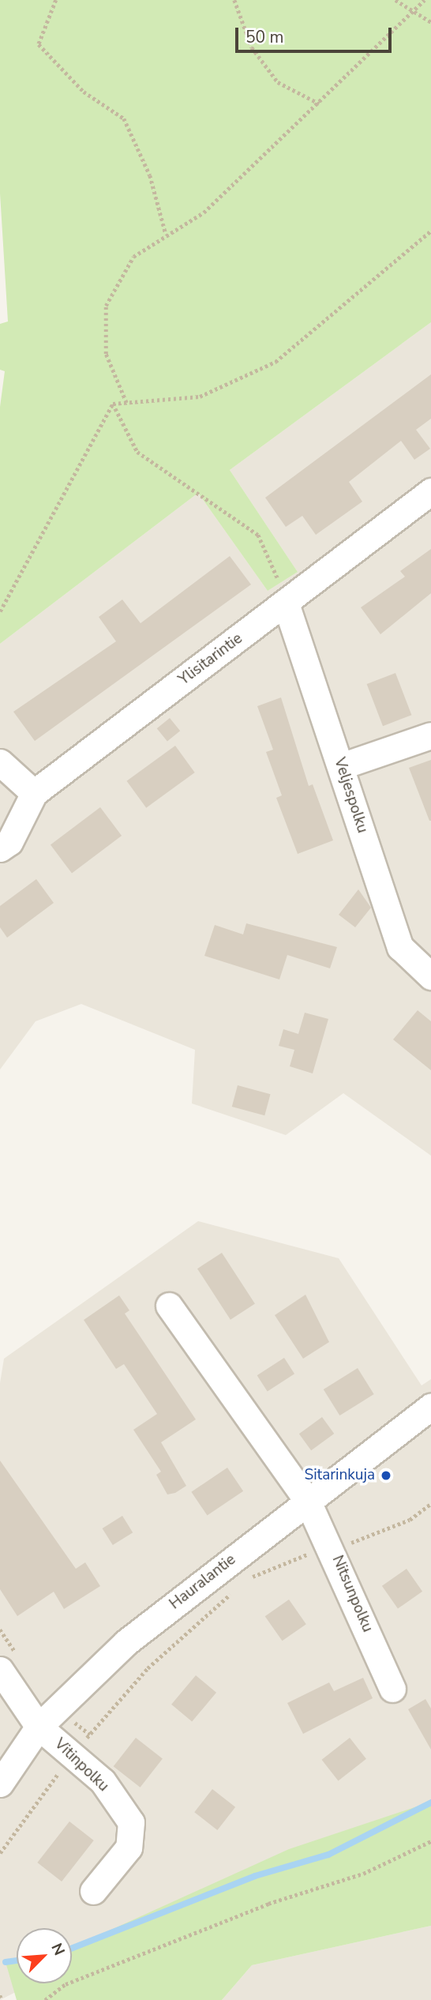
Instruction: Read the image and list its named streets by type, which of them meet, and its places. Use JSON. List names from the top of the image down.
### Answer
{
  "streets": {
    "street": [
      "Ylisitarintie",
      "Veljespolku",
      "Hauralantie",
      "Nitsunpolku",
      "Vitinpolku"
    ]
  },
  "crossings": [
    ["Ylisitarintie", "Veljespolku"],
    ["Hauralantie", "Nitsunpolku"],
    ["Hauralantie", "Vitinpolku"]
  ],
  "places": ["Sitarinkuja"],
  "scale_bar": "50 m",
  "north": "top right"
}
